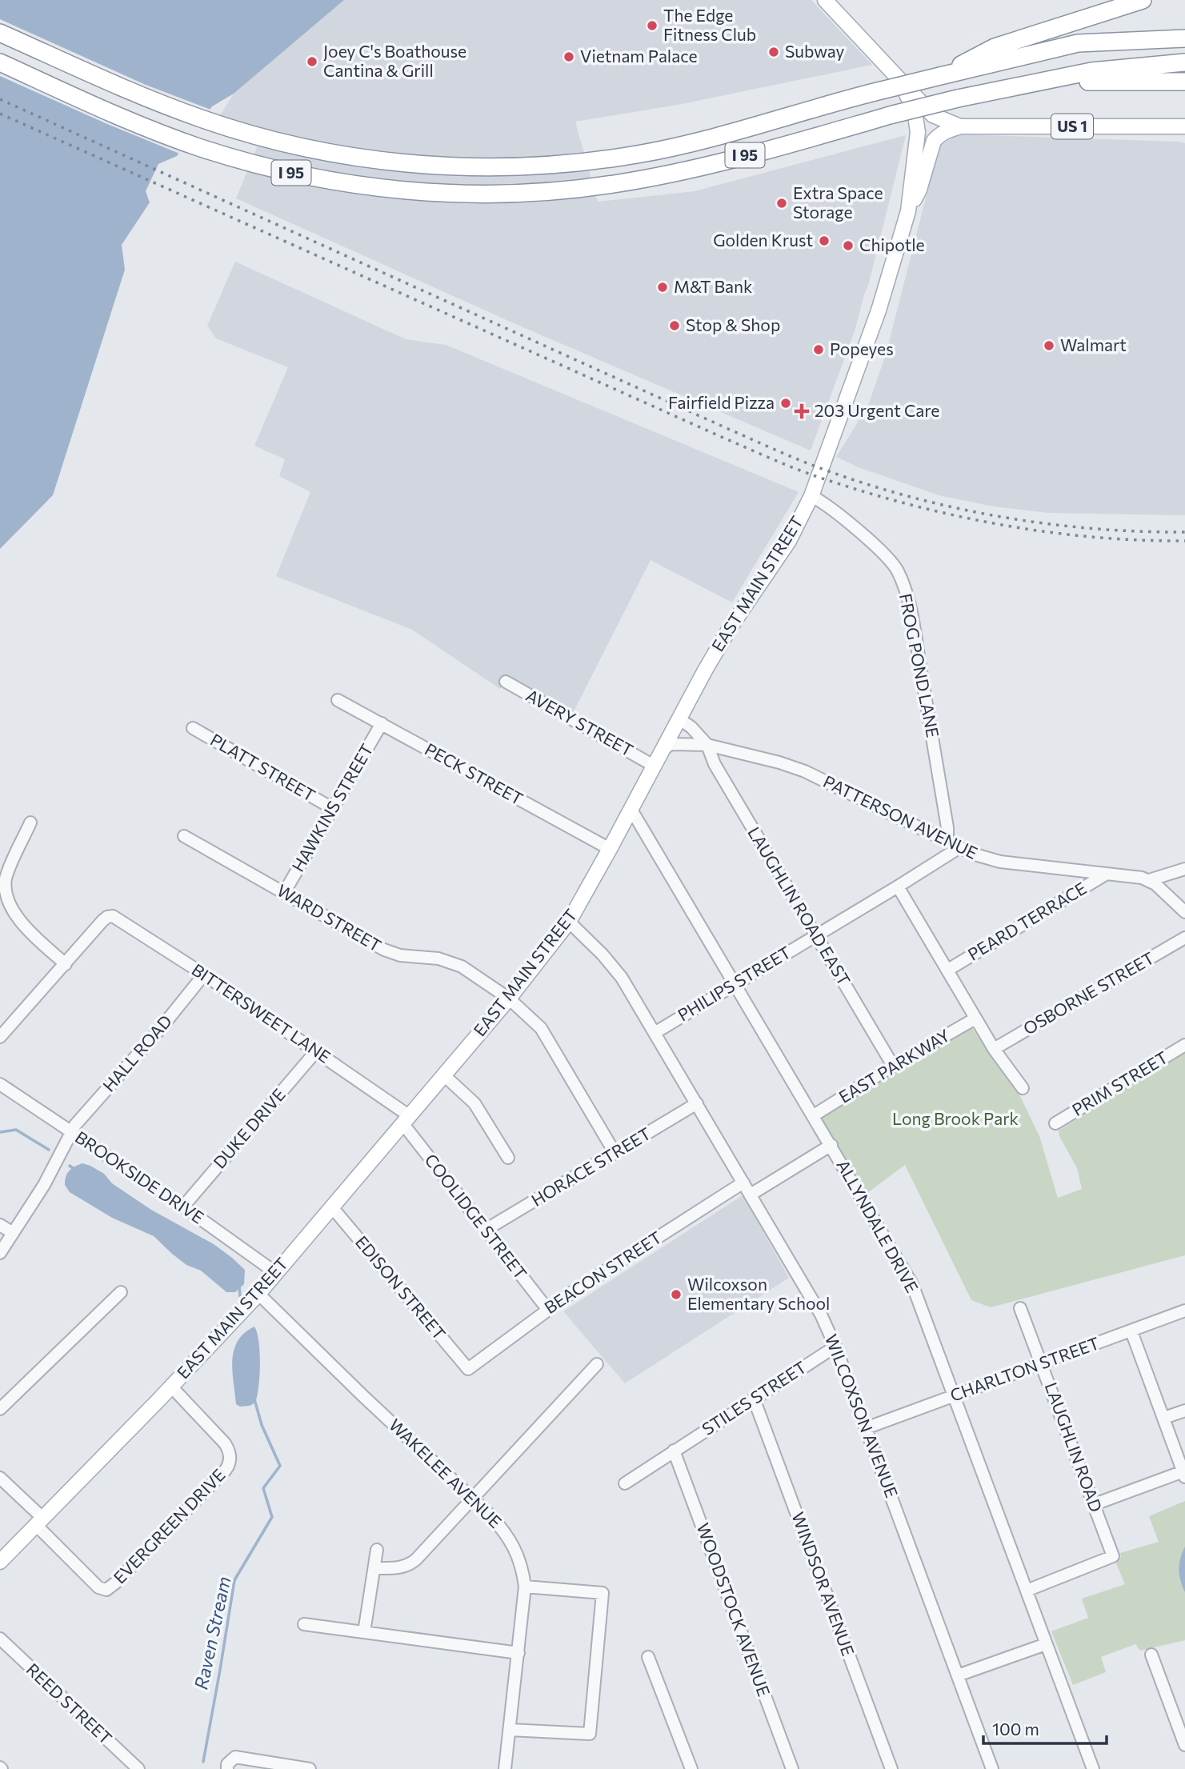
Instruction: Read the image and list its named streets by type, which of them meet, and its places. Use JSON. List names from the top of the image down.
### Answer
{
  "streets": {
    "highway": ["I 95"],
    "main road": ["US 1", "EAST MAIN STREET"],
    "street": [
      "FROG POND LANE",
      "AVERY STREET",
      "PLATT STREET",
      "PECK STREET",
      "HAWKINS STREET",
      "PATTERSON AVENUE",
      "LAUGHLIN ROAD EAST",
      "WARD STREET",
      "PEARD TERRACE",
      "PHILIPS STREET",
      "OSBORNE STREET",
      "BITTERSWEET LANE",
      "HALL ROAD",
      "EAST PARKWAY",
      "PRIM STREET",
      "DUKE DRIVE",
      "HORACE STREET",
      "BROOKSIDE DRIVE",
      "COOLIDGE STREET",
      "ALLYNDALE DRIVE",
      "BEACON STREET",
      "EDISON STREET",
      "CHARLTON STREET",
      "STILES STREET",
      "WILCOXSON AVENUE",
      "LAUGHLIN ROAD",
      "WAKELEE AVENUE",
      "EVERGREEN DRIVE",
      "WINDSOR AVENUE",
      "WOODSTOCK AVENUE",
      "REED STREET"
    ]
  },
  "crossings": [
    ["US 1", "EAST MAIN STREET"],
    ["EAST MAIN STREET", "FROG POND LANE"],
    ["EAST MAIN STREET", "AVERY STREET"],
    ["EAST MAIN STREET", "PECK STREET"],
    ["EAST MAIN STREET", "PATTERSON AVENUE"],
    ["EAST MAIN STREET", "WARD STREET"],
    ["EAST MAIN STREET", "BITTERSWEET LANE"],
    ["EAST MAIN STREET", "BROOKSIDE DRIVE"],
    ["EAST MAIN STREET", "COOLIDGE STREET"],
    ["EAST MAIN STREET", "ALLYNDALE DRIVE"],
    ["EAST MAIN STREET", "EDISON STREET"],
    ["EAST MAIN STREET", "WILCOXSON AVENUE"],
    ["EAST MAIN STREET", "WAKELEE AVENUE"],
    ["EAST MAIN STREET", "EVERGREEN DRIVE"],
    ["FROG POND LANE", "PATTERSON AVENUE"],
    ["PLATT STREET", "HAWKINS STREET"],
    ["PECK STREET", "HAWKINS STREET"],
    ["HAWKINS STREET", "WARD STREET"],
    ["PATTERSON AVENUE", "LAUGHLIN ROAD EAST"],
    ["PATTERSON AVENUE", "PEARD TERRACE"],
    ["PATTERSON AVENUE", "PHILIPS STREET"],
    ["LAUGHLIN ROAD EAST", "PHILIPS STREET"],
    ["LAUGHLIN ROAD EAST", "EAST PARKWAY"],
    ["WARD STREET", "HORACE STREET"],
    ["PHILIPS STREET", "ALLYNDALE DRIVE"],
    ["PHILIPS STREET", "WILCOXSON AVENUE"],
    ["BITTERSWEET LANE", "HALL ROAD"],
    ["BITTERSWEET LANE", "DUKE DRIVE"],
    ["BITTERSWEET LANE", "COOLIDGE STREET"],
    ["HALL ROAD", "BROOKSIDE DRIVE"],
    ["EAST PARKWAY", "ALLYNDALE DRIVE"],
    ["DUKE DRIVE", "BROOKSIDE DRIVE"],
    ["HORACE STREET", "COOLIDGE STREET"],
    ["HORACE STREET", "WILCOXSON AVENUE"],
    ["COOLIDGE STREET", "BEACON STREET"],
    ["ALLYNDALE DRIVE", "CHARLTON STREET"],
    ["ALLYNDALE DRIVE", "LAUGHLIN ROAD"],
    ["BEACON STREET", "EDISON STREET"],
    ["BEACON STREET", "WILCOXSON AVENUE"],
    ["CHARLTON STREET", "WILCOXSON AVENUE"],
    ["CHARLTON STREET", "LAUGHLIN ROAD"],
    ["STILES STREET", "WILCOXSON AVENUE"],
    ["STILES STREET", "WINDSOR AVENUE"],
    ["STILES STREET", "WOODSTOCK AVENUE"]
  ],
  "water": ["Raven Stream"],
  "parks": ["Long Brook Park"],
  "places": {
    "other": [
      "The Edge Fitness Club",
      "Subway",
      "Vietnam Palace",
      "Joey C's Boathouse Cantina & Grill",
      "Extra Space Storage",
      "Golden Krust",
      "Chipotle",
      "M&T Bank",
      "Stop & Shop",
      "Walmart",
      "Popeyes",
      "Fairfield Pizza",
      "Wilcoxson Elementary School"
    ],
    "health": ["203 Urgent Care"]
  },
  "scale_bar": "100 m"
}
